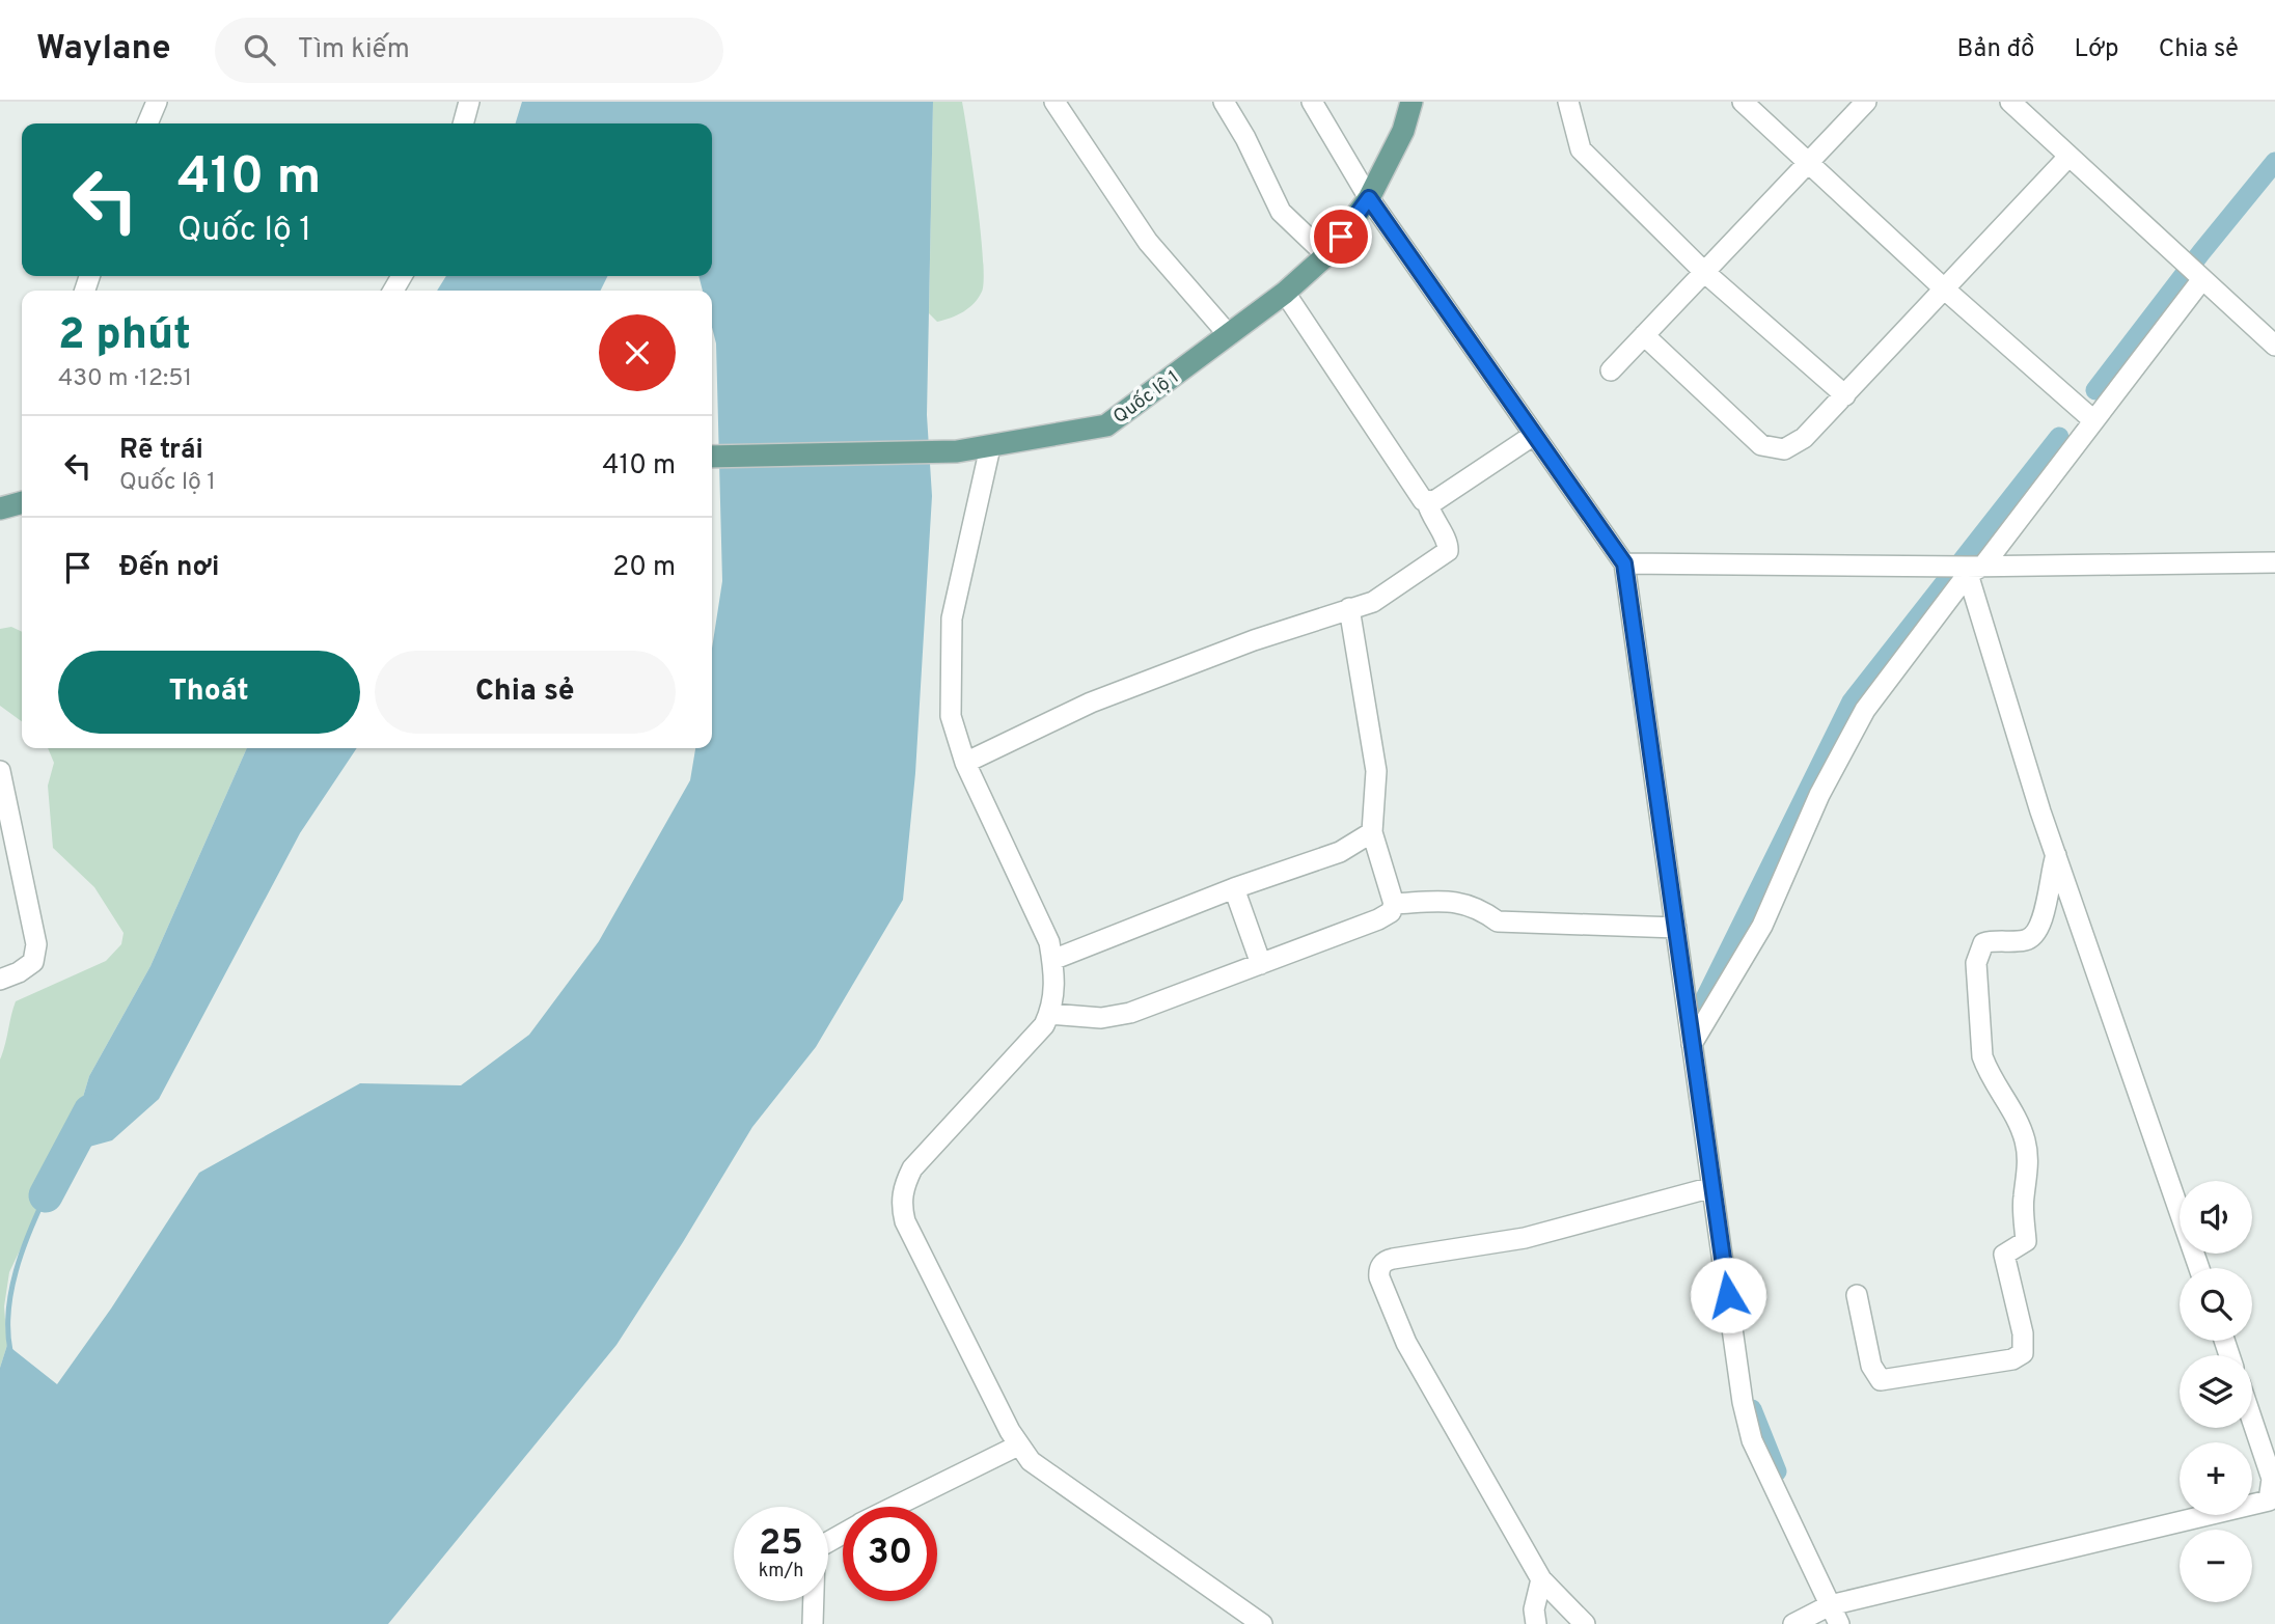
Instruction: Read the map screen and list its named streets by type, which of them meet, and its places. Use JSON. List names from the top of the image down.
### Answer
{
  "streets": {
    "main road": ["Quốc lộ 1"]
  },
  "page": {
    "header": "Waylane",
    "search": "Tìm kiếm",
    "nav": ["Bản đồ", "Lớp", "Chia sẻ"],
    "turn": ["410 m", "Quốc lộ 1"],
    "heading": ["2 phút", "430 m · 12:51"],
    "list": [
      {
        "name": "Rẽ trái",
        "note": "Quốc lộ 1",
        "value": "410 m"
      },
      {
        "name": "Đến nơi",
        "value": "20 m"
      }
    ],
    "buttons": ["Thoát", "Chia sẻ"],
    "map_buttons": ["+", "−"],
    "speed": "25 km/h",
    "limit": "30"
  }
}
